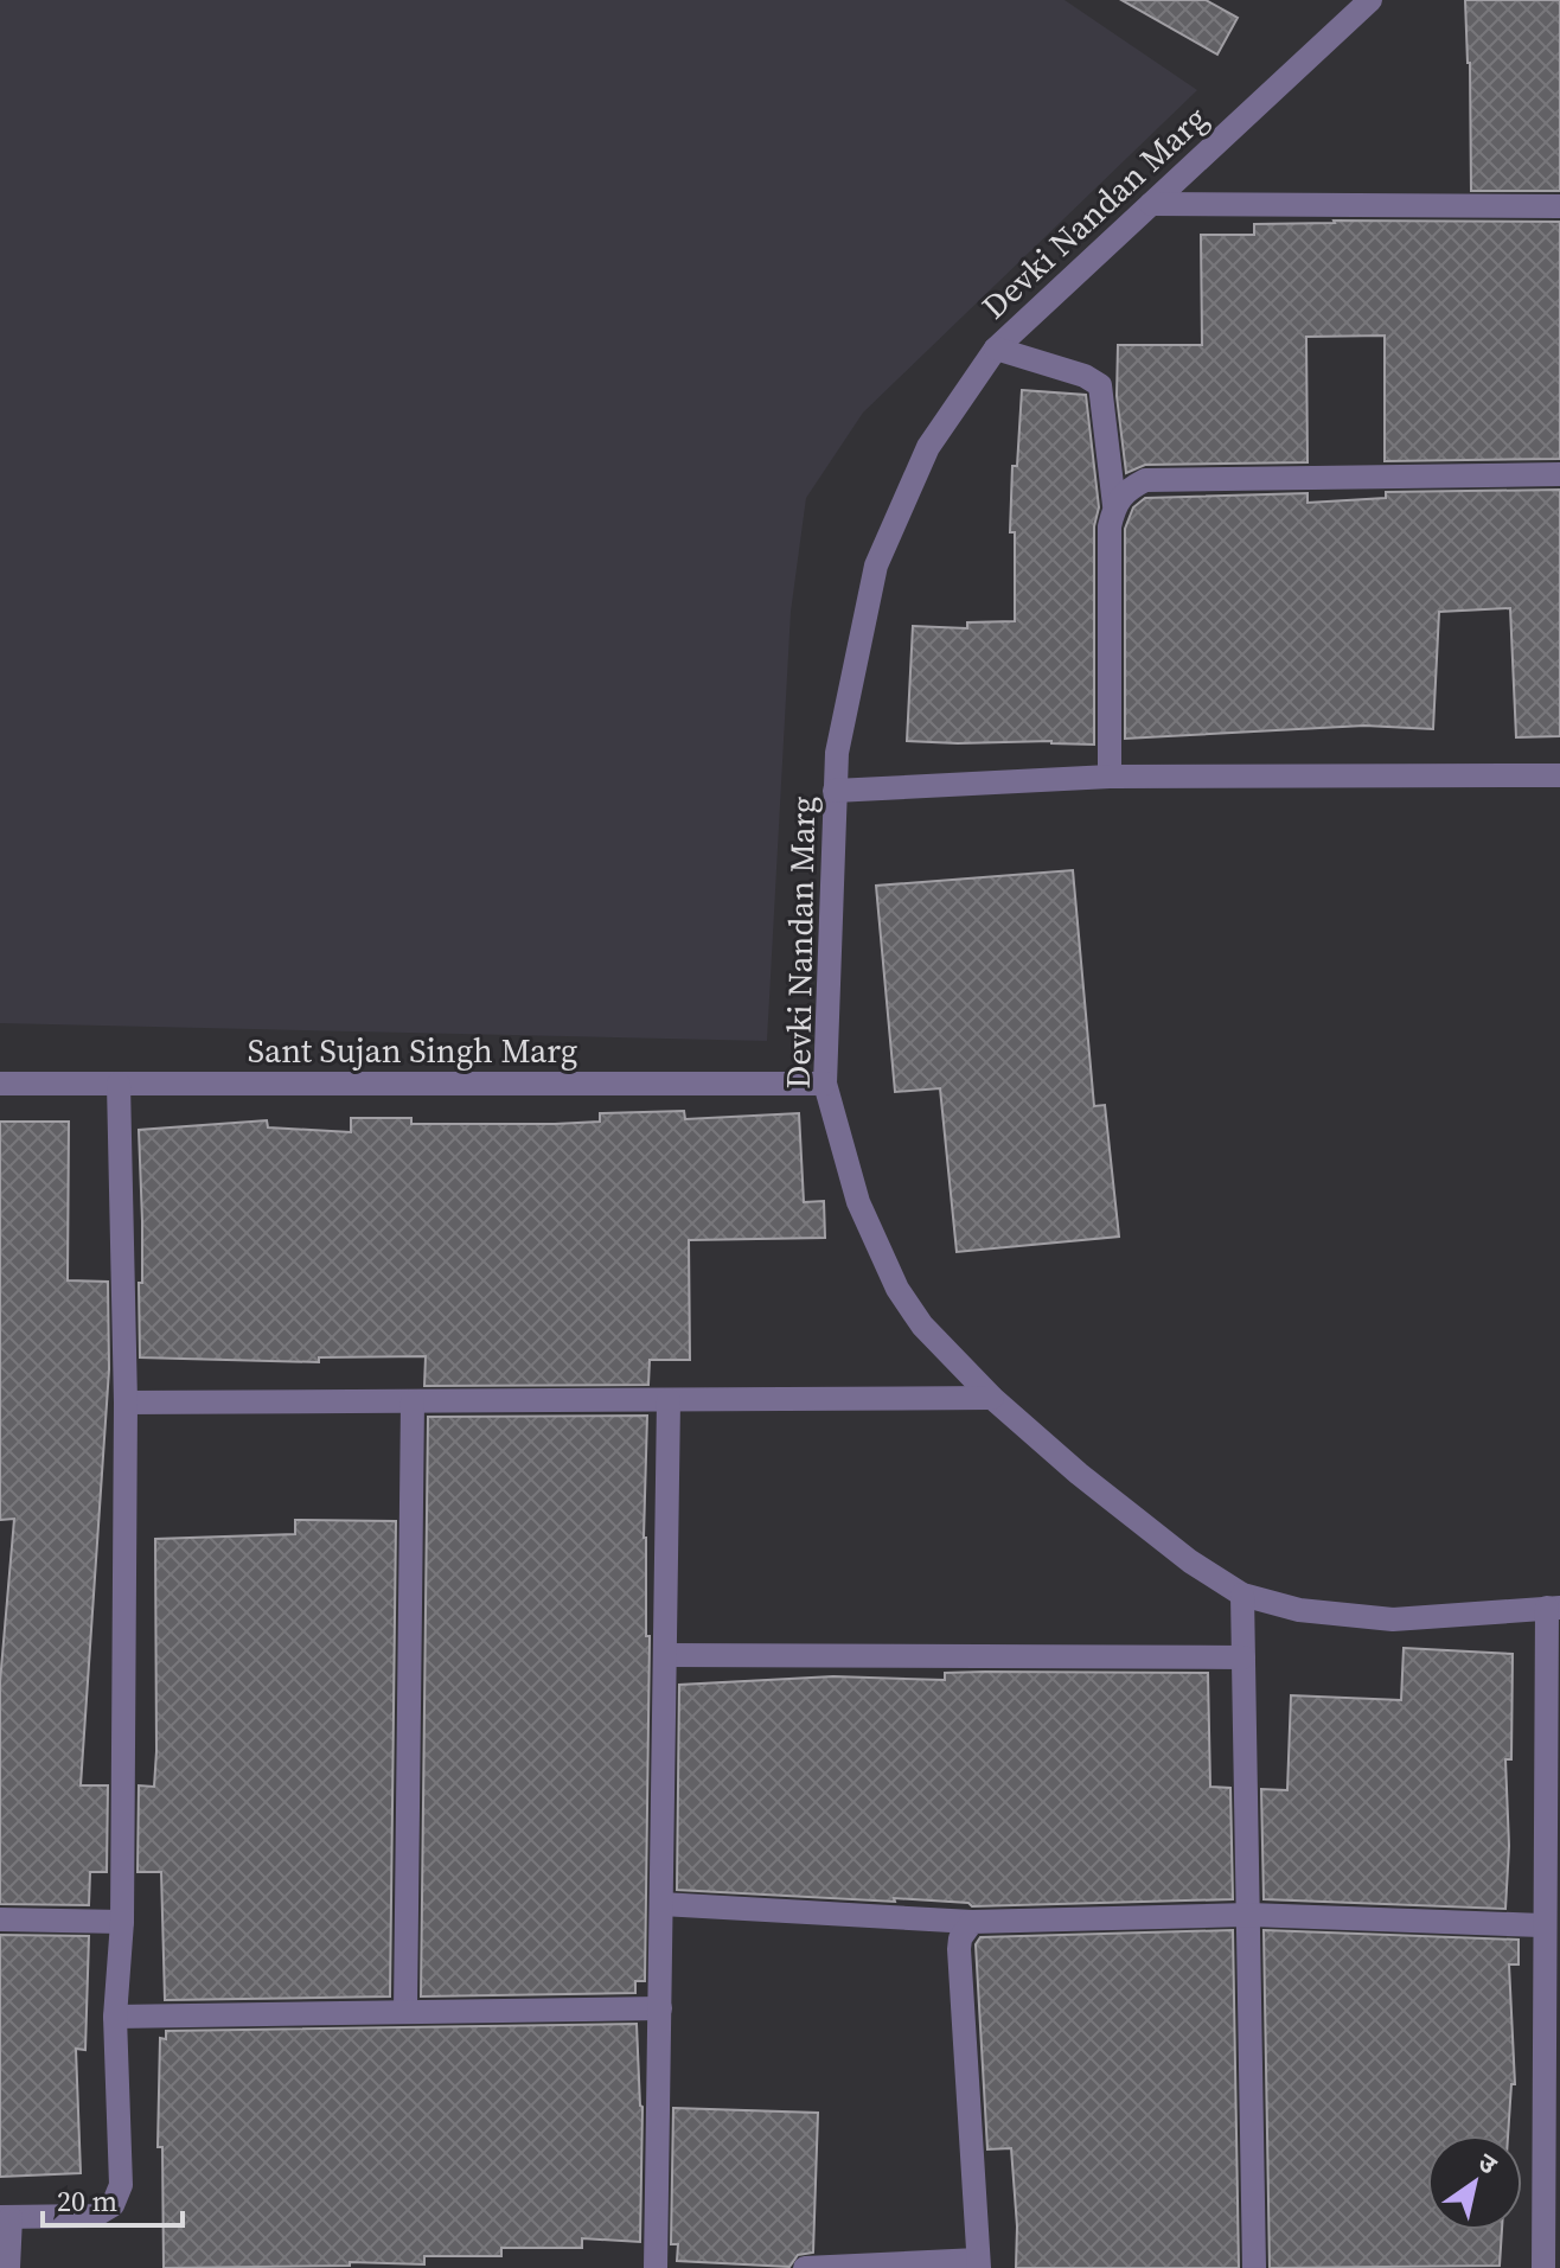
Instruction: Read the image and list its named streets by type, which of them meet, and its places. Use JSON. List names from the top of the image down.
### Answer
{
  "streets": {
    "street": ["Devki Nandan Marg", "Sant Sujan Singh Marg"]
  },
  "crossings": [
    ["Devki Nandan Marg", "Sant Sujan Singh Marg"]
  ],
  "scale_bar": "20 m",
  "north": "top right"
}
